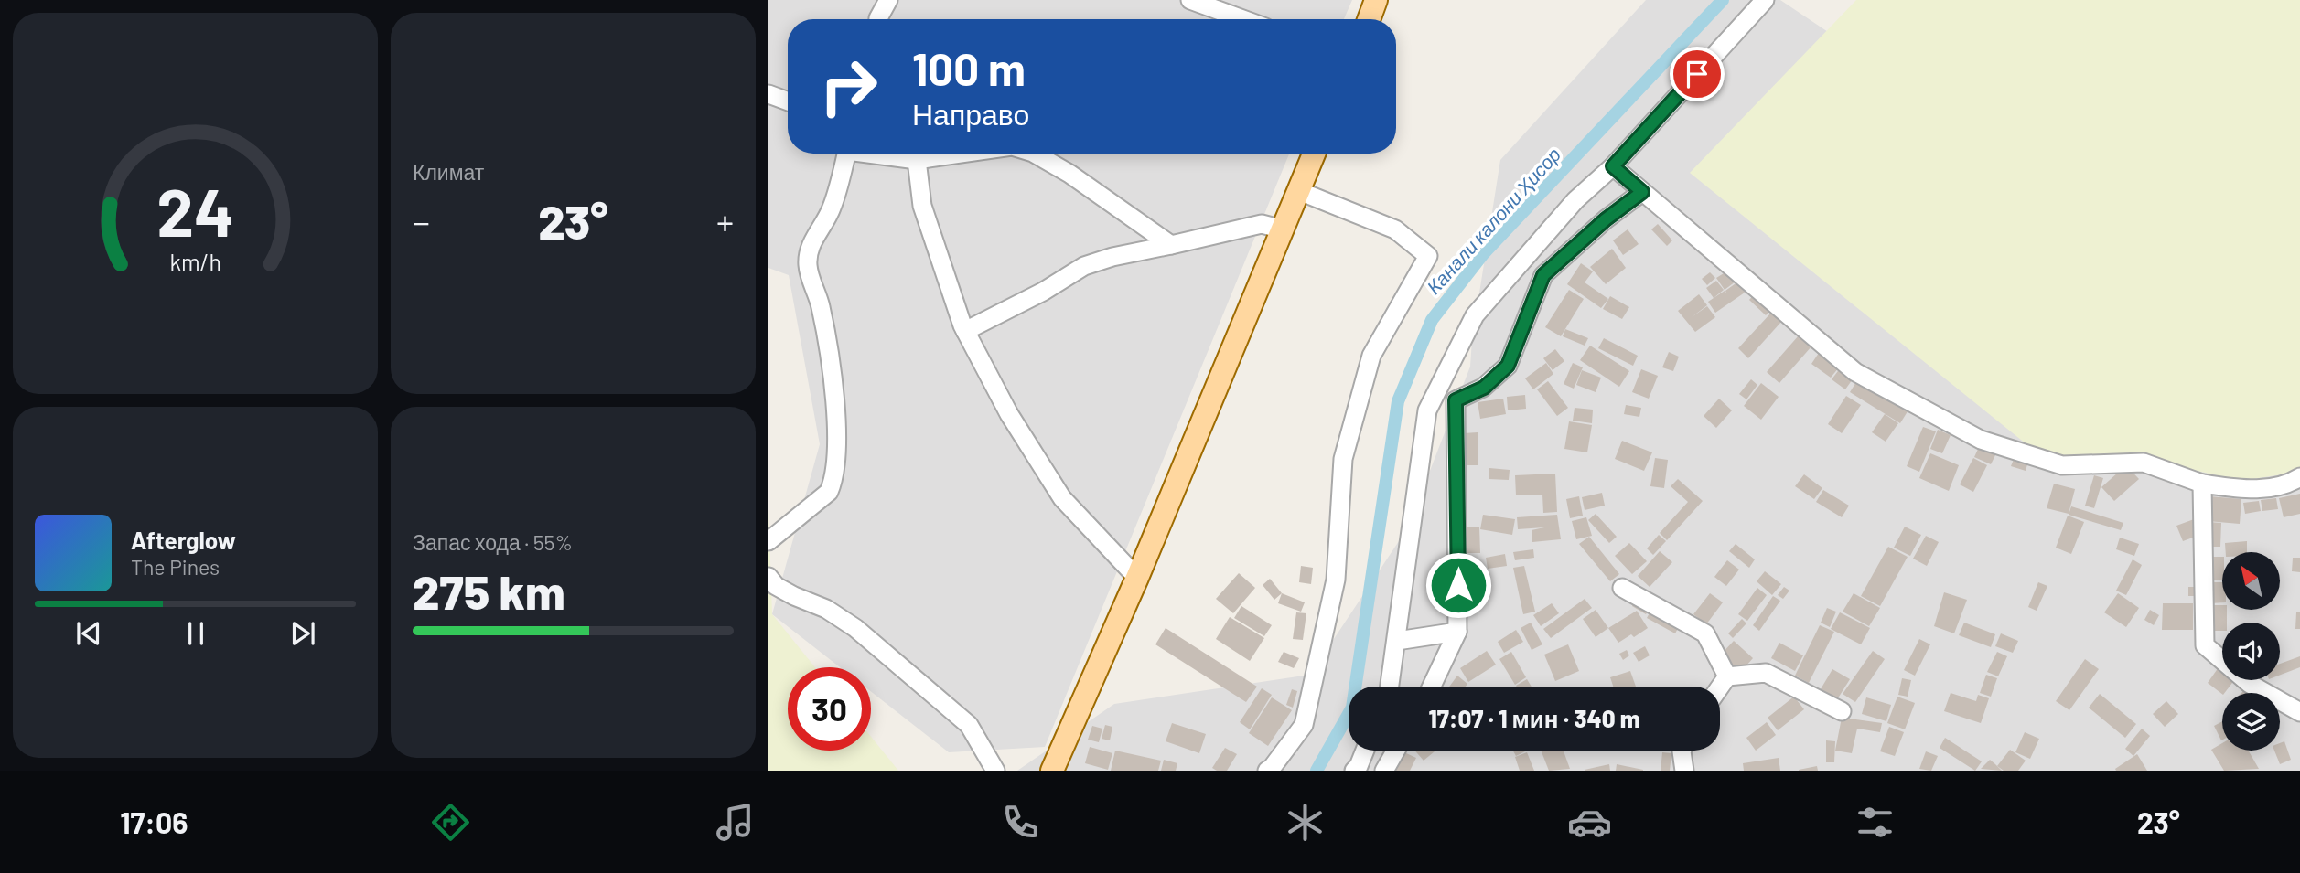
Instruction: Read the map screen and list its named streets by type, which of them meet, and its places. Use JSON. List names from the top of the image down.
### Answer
{
  "water": ["Канали калони Ҳисор"],
  "north": "top left",
  "page": {
    "tile": [
      "Климат",
      ["Запас хода · 55%", "275 km"]
    ],
    "turn": ["100 m", "Направо"],
    "heat": ["−", "23°", "+"],
    "song": ["Afterglow", "The Pines"],
    "limit": "30",
    "trip": "17:07 · 1 мин · 340 m",
    "tabs": ["17:06", "23°"],
    "gauge": ["24", "km/h"]
  }
}
